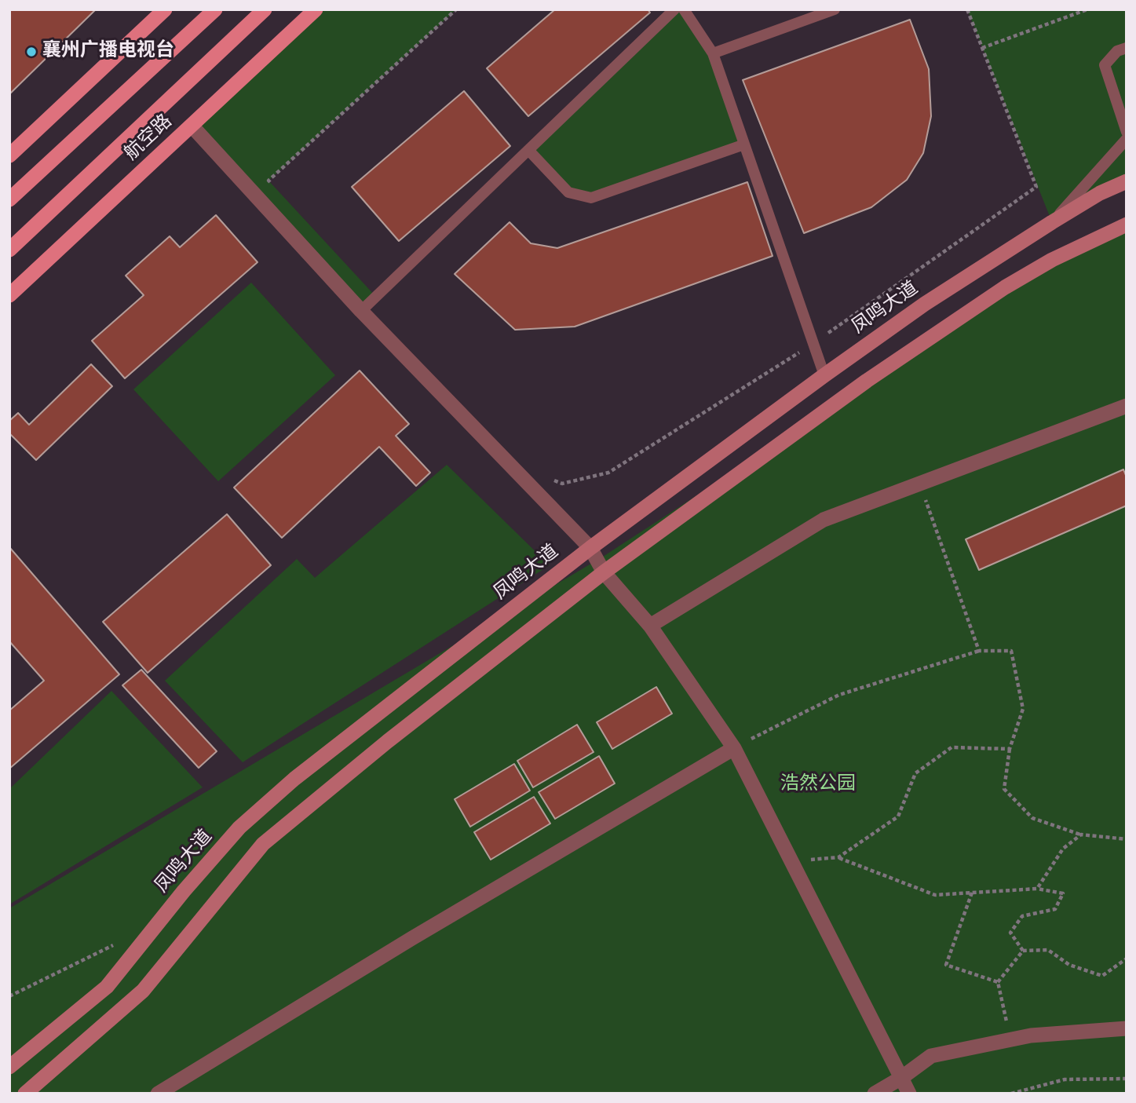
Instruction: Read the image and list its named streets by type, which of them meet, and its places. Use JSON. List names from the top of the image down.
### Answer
{
  "streets": {
    "main road": ["航空路", "凤鸣大道"]
  },
  "parks": ["浩然公园"],
  "places": ["襄州广播电视台"]
}
